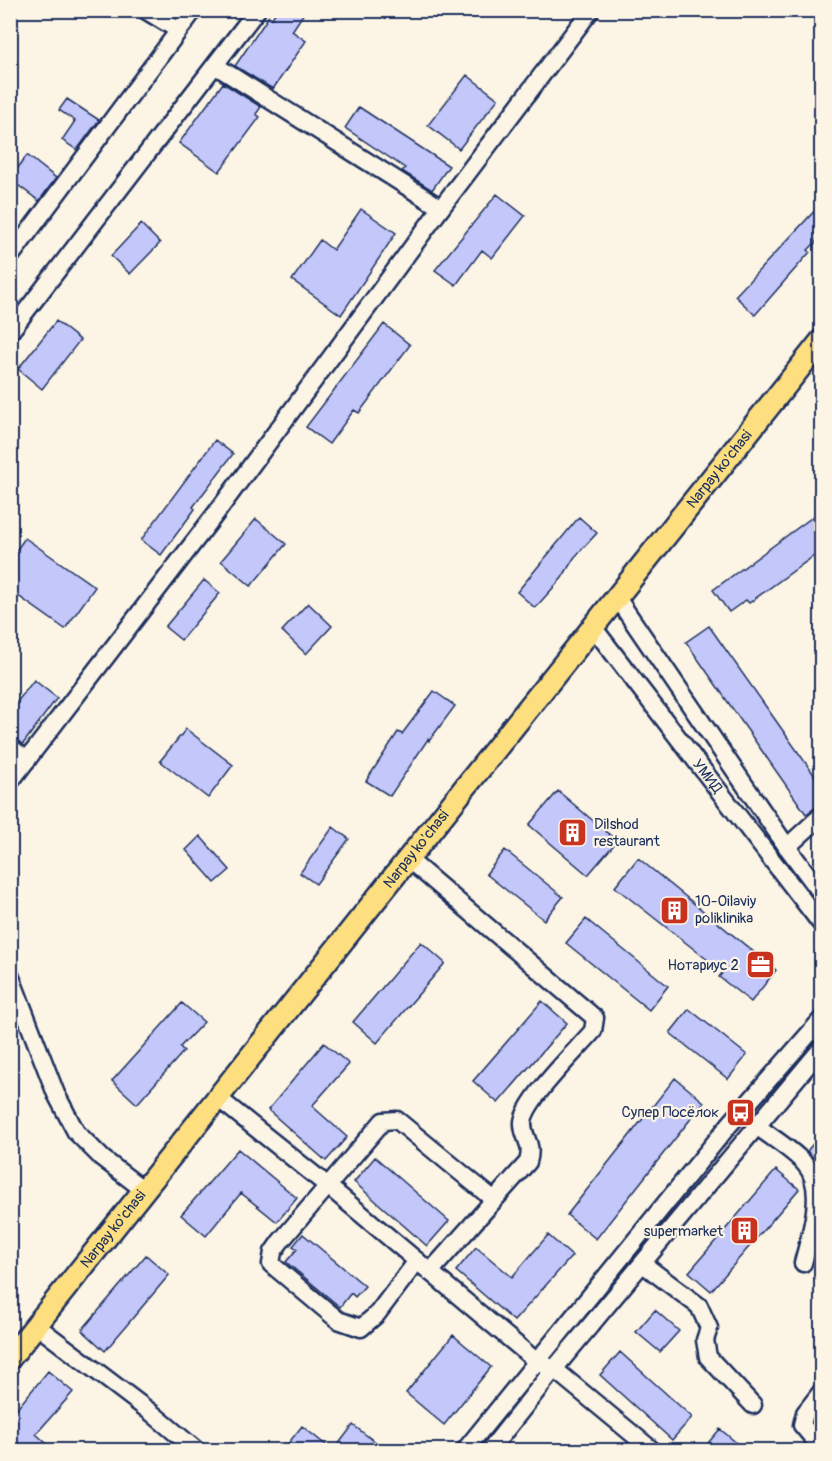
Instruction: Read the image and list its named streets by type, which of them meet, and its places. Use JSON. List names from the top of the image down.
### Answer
{
  "streets": {
    "main road": ["Narpay ko'chasi"],
    "street": ["УМИД"]
  },
  "crossings": [
    ["Narpay ko'chasi", "УМИД"]
  ],
  "places": {
    "building": ["Dilshod restaurant", "10-Oilaviy poliklinika", "supermarket"],
    "office": ["Нотариус 2"],
    "bus stop": ["Супер Посёлок"]
  }
}
